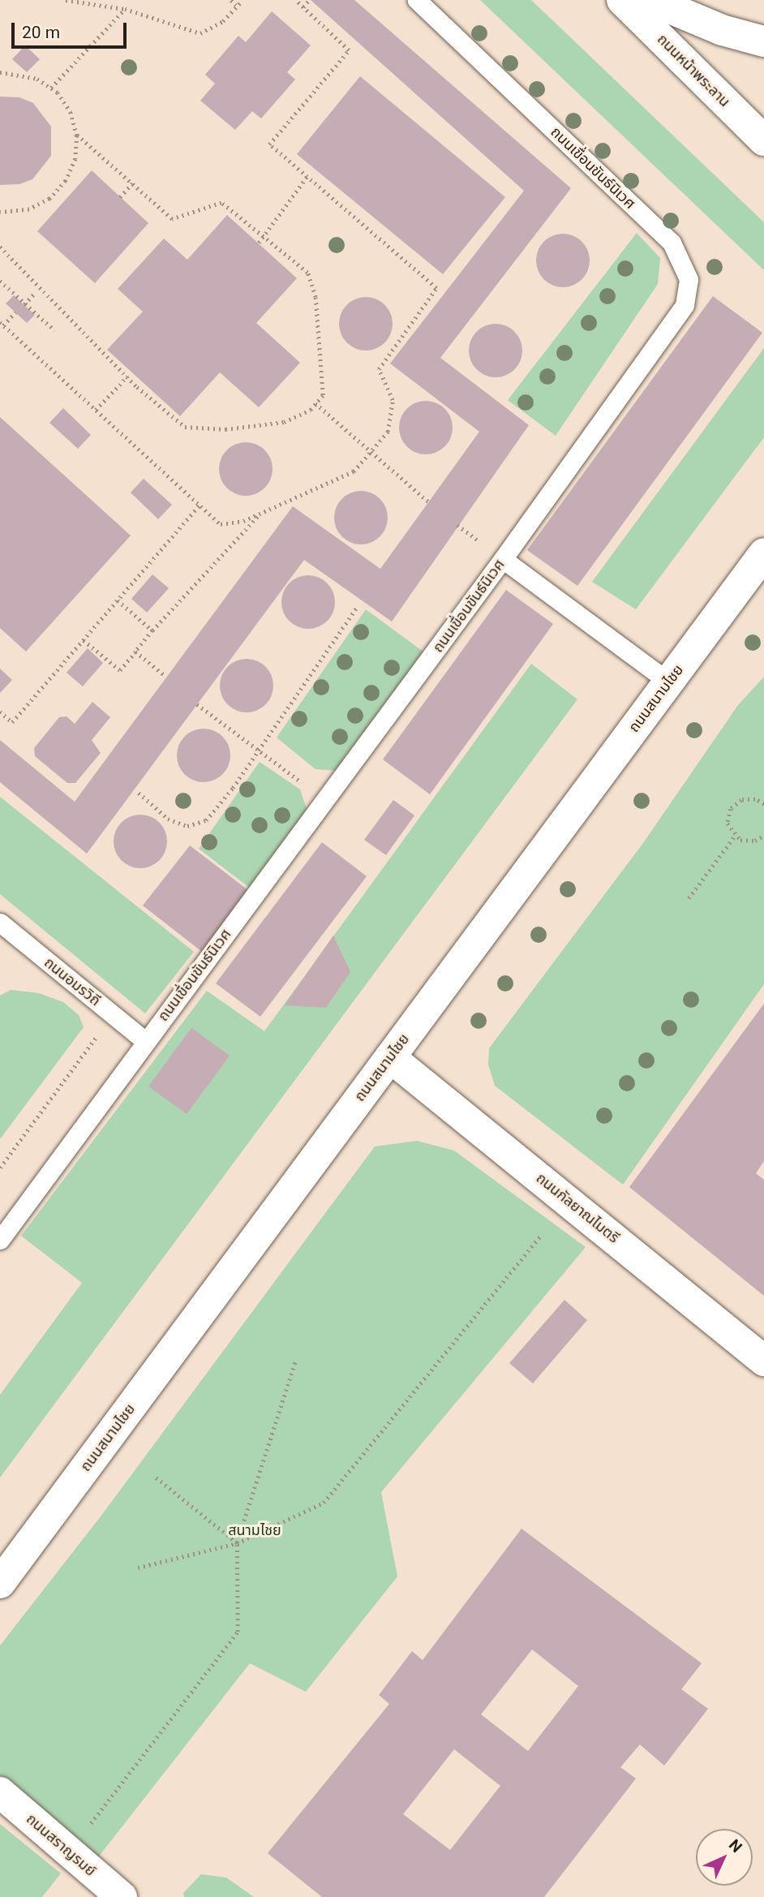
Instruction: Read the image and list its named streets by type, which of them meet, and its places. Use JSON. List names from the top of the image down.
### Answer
{
  "streets": {
    "main road": [
      "ถนนหน้าพระลาน",
      "ถนนสนามไชย",
      "ถนนกัลยาณไมตรี",
      "ถนนสราญรมย์"
    ],
    "lane": ["ถนนเขื่อนขันธ์นิเวศ", "ถนนอมรวิถี"]
  },
  "crossings": [
    ["ถนนเขื่อนขันธ์นิเวศ", "ถนนอมรวิถี"],
    ["ถนนสนามไชย", "ถนนกัลยาณไมตรี"]
  ],
  "parks": ["สนามไชย"],
  "scale_bar": "20 m",
  "north": "top right"
}
